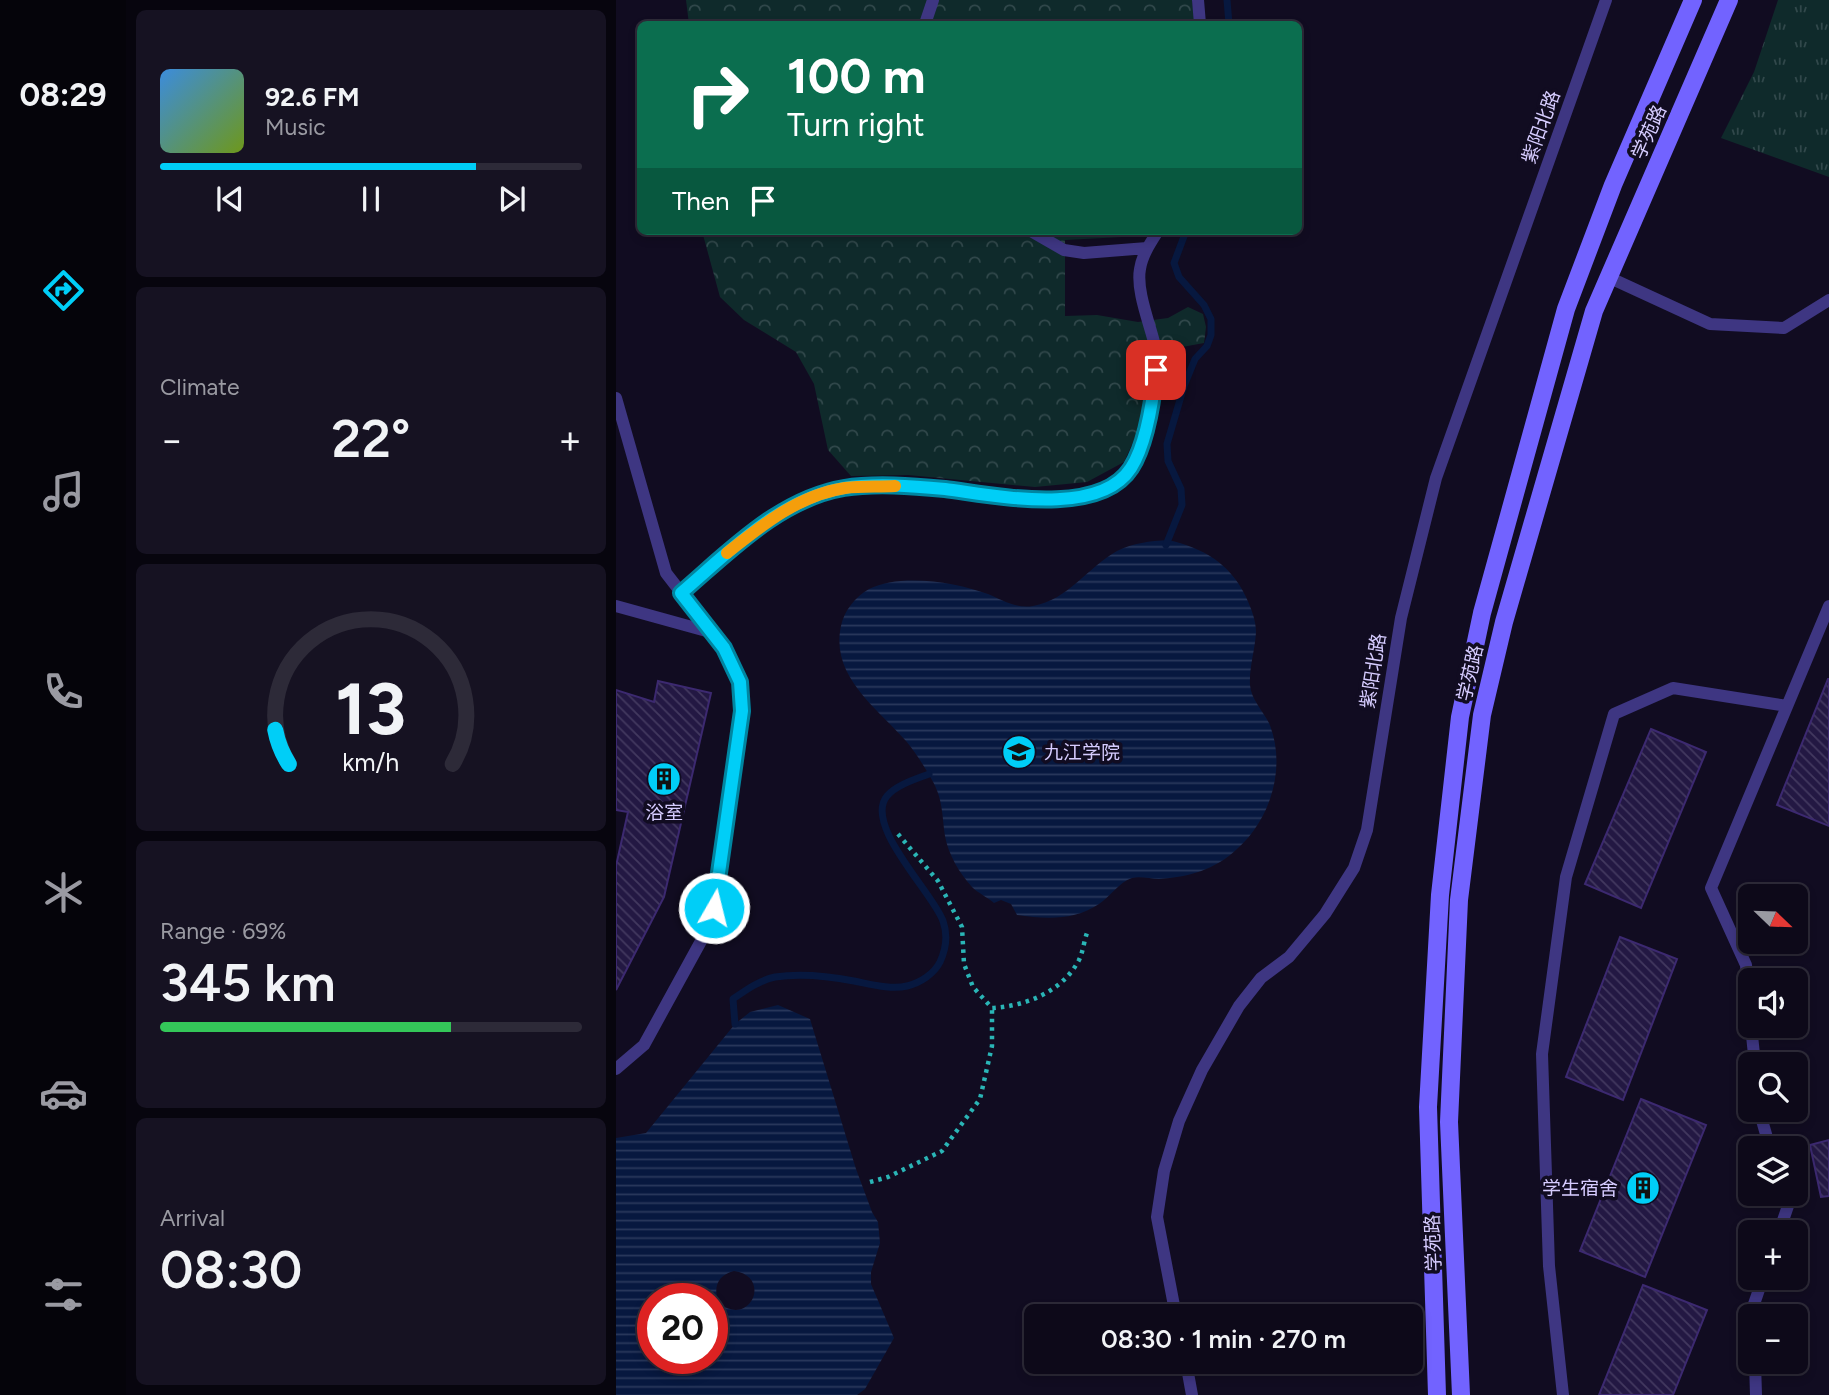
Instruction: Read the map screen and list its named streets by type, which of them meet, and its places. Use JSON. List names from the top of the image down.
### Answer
{
  "streets": {
    "street": ["学苑路"],
    "lane": ["紫阳北路"]
  },
  "places": {
    "school or university": ["九江学院"],
    "building": ["浴室", "学生宿舍"]
  },
  "north": "bottom right",
  "page": {
    "tabs": "08:29",
    "turn": ["100 m", "Turn right"],
    "song": ["92.6 FM", "Music"],
    "then": "Then",
    "tile": [
      "Climate",
      ["Range · 69%", "345 km"],
      ["Arrival", "08:30"]
    ],
    "heat": ["−", "22°", "+"],
    "map_buttons": ["+", "−"],
    "limit": "20",
    "trip": "08:30 · 1 min · 270 m",
    "gauge": ["13", "km/h"]
  }
}
